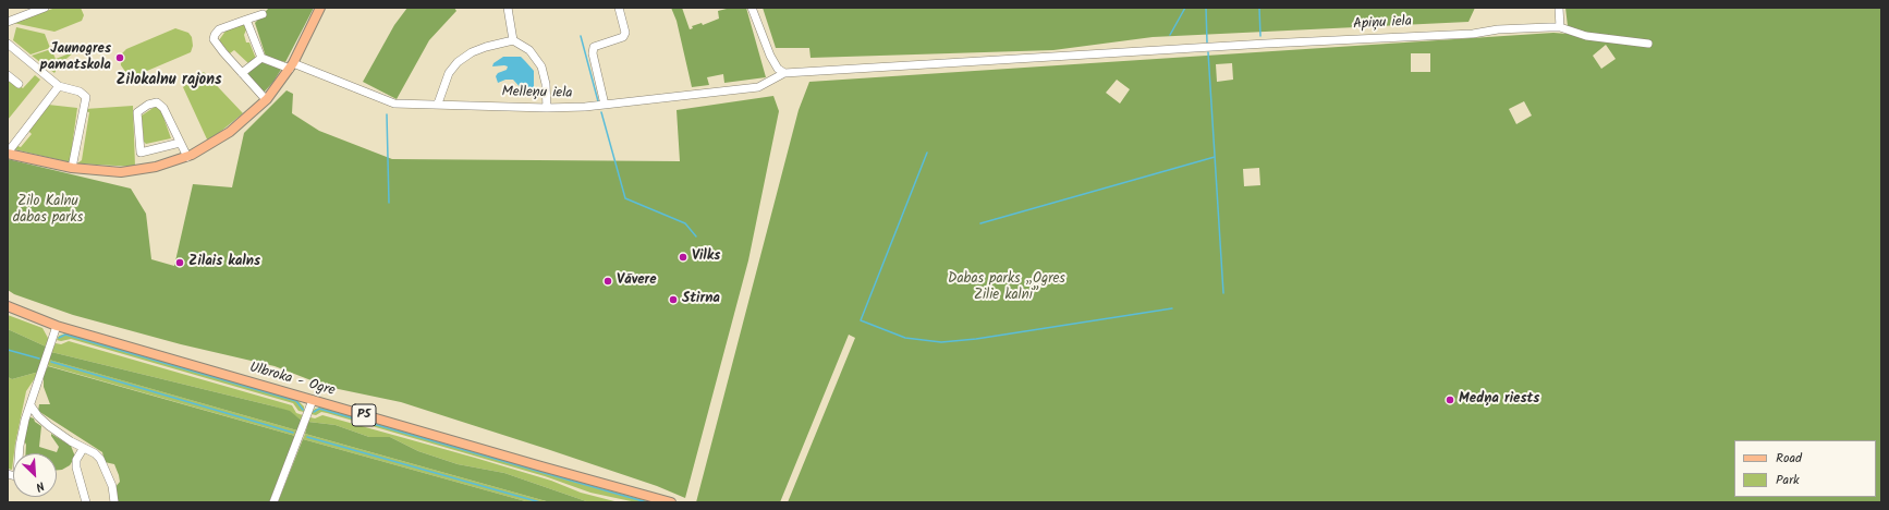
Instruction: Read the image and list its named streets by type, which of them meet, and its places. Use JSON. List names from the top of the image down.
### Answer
{
  "streets": {
    "main road": ["Ulbroka - Ogre", "P5"],
    "street": ["Apiņu iela", "Melleņu iela"]
  },
  "crossings": [
    ["Apiņu iela", "Melleņu iela"]
  ],
  "districts": ["Zilokalnu rajons"],
  "parks": ["Zilo Kalnu dabas parks", "Dabas parks „Ogres Zilie kalni”"],
  "places": [
    "Jaunogres pamatskola",
    "Vilks",
    "Zilais kalns",
    "Vāvere",
    "Stirna",
    "Medņa riests"
  ],
  "legend": ["Road", "Park"],
  "north": "bottom right"
}
